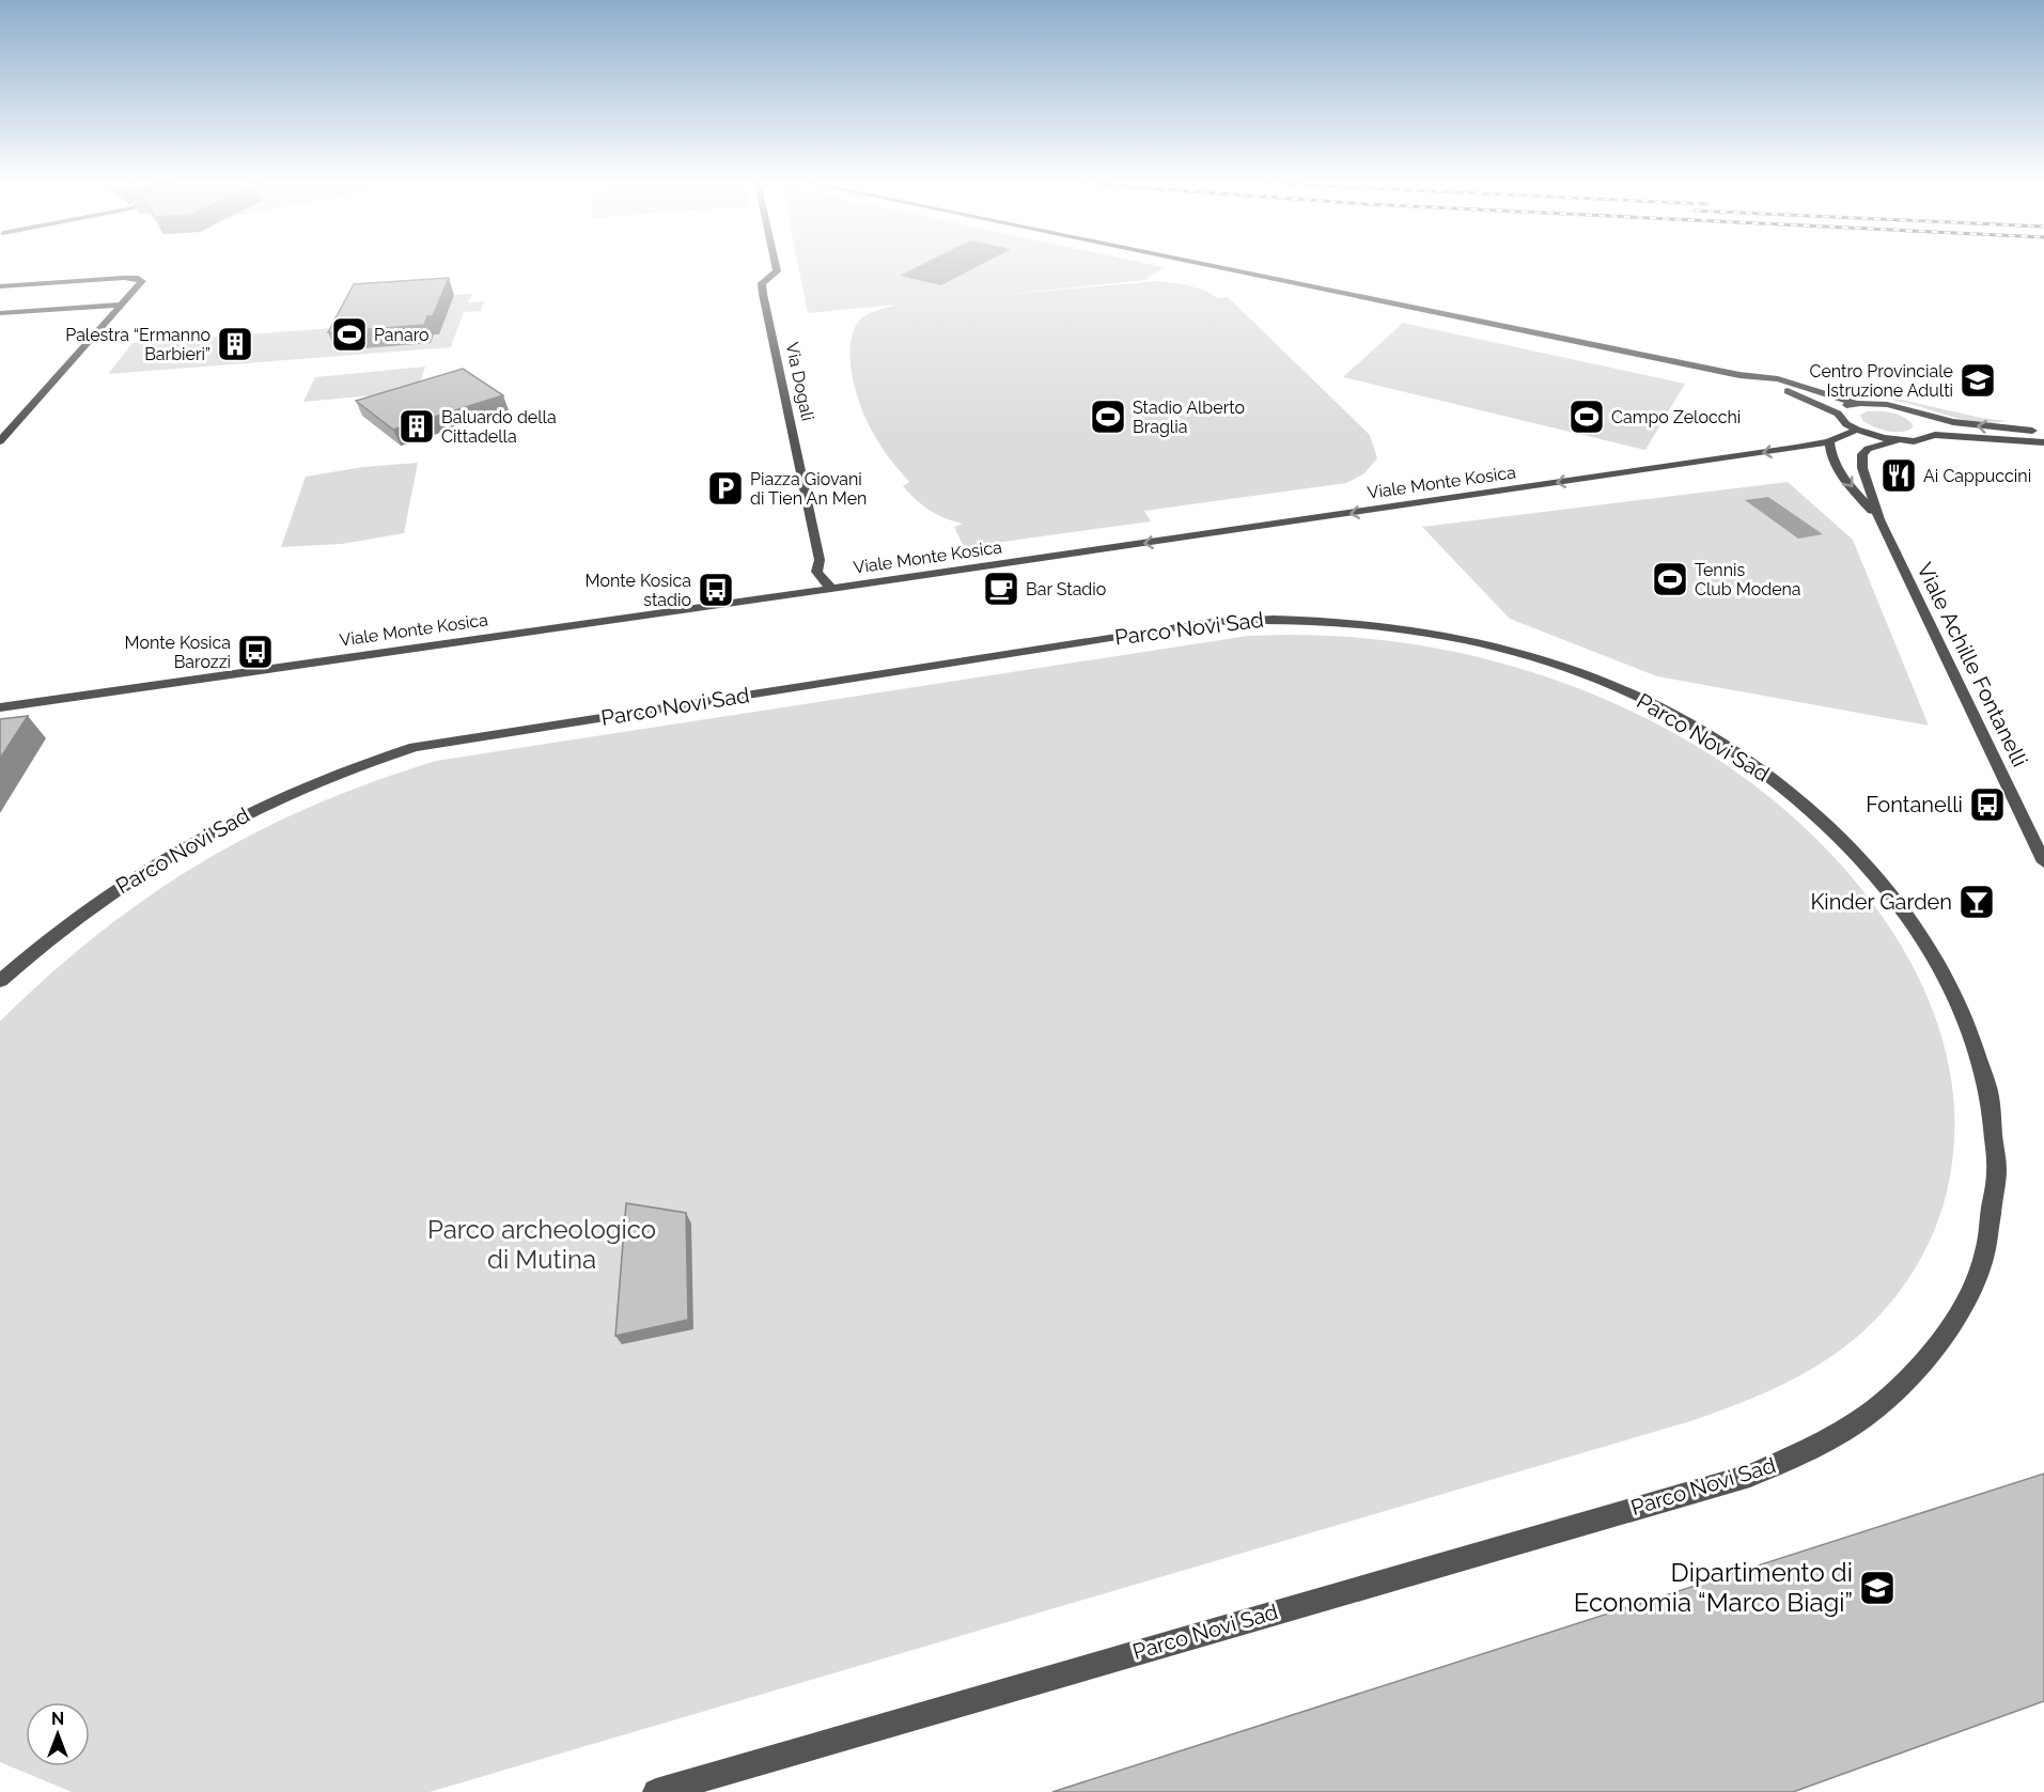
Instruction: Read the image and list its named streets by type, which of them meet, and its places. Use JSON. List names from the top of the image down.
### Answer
{
  "streets": {
    "street": [
      "Via Dogali",
      "Viale Monte Kosica",
      "Parco Novi Sad",
      "Viale Achille Fontanelli"
    ]
  },
  "crossings": [
    ["Via Dogali", "Viale Monte Kosica"],
    ["Viale Monte Kosica", "Viale Achille Fontanelli"]
  ],
  "one_way": ["Viale Monte Kosica"],
  "parks": ["Parco archeologico di Mutina"],
  "places": {
    "sports": [
      "Panaro",
      "Stadio Alberto Braglia",
      "Campo Zelocchi",
      "Tennis Club Modena"
    ],
    "building": ["Palestra “Ermanno Barbieri”", "Baluardo della Cittadella"],
    "school or university": ["Centro Provinciale Istruzione Adulti", "Dipartimento di Economia “Marco Biagi”"],
    "restaurant": ["Ai Cappuccini"],
    "parking": ["Piazza Giovani di Tien An Men"],
    "cafe": ["Bar Stadio"],
    "bus stop": ["Monte Kosica stadio", "Monte Kosica Barozzi", "Fontanelli"],
    "bar": ["Kinder Garden"]
  },
  "north": "top"
}
